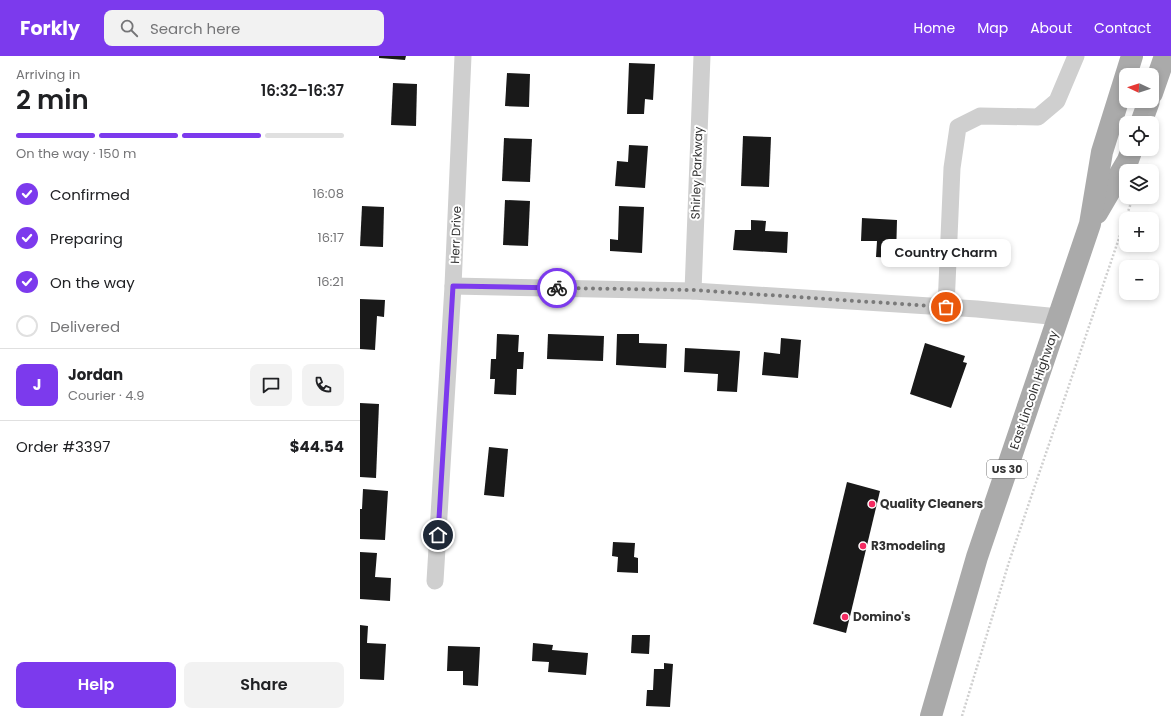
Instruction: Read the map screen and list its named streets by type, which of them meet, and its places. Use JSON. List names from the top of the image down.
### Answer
{
  "streets": {
    "main road": ["East Lincoln Highway", "US 30"],
    "street": ["Shirley Parkway", "Herr Drive"]
  },
  "places": [
    "Country Charm",
    "Quality Cleaners",
    "R3modeling",
    "Domino's"
  ],
  "north": "left",
  "page": {
    "header": "Forkly",
    "search": "Search here",
    "nav": [
      "Home",
      "Map",
      "About",
      "Contact"
    ],
    "heading": ["2 min", "Arriving in", "16:32–16:37"],
    "panel": [
      "Jordan",
      "Courier · 4.9",
      "Order #3397",
      "$44.54"
    ],
    "map_buttons": ["+", "−"],
    "bar": "On the way · 150 m",
    "list": [
      ["Confirmed", "16:08"],
      ["Preparing", "16:17"],
      ["On the way", "16:21"],
      "Delivered"
    ],
    "bubble": "Country Charm",
    "round": "J",
    "buttons": ["Help", "Share"]
  }
}
